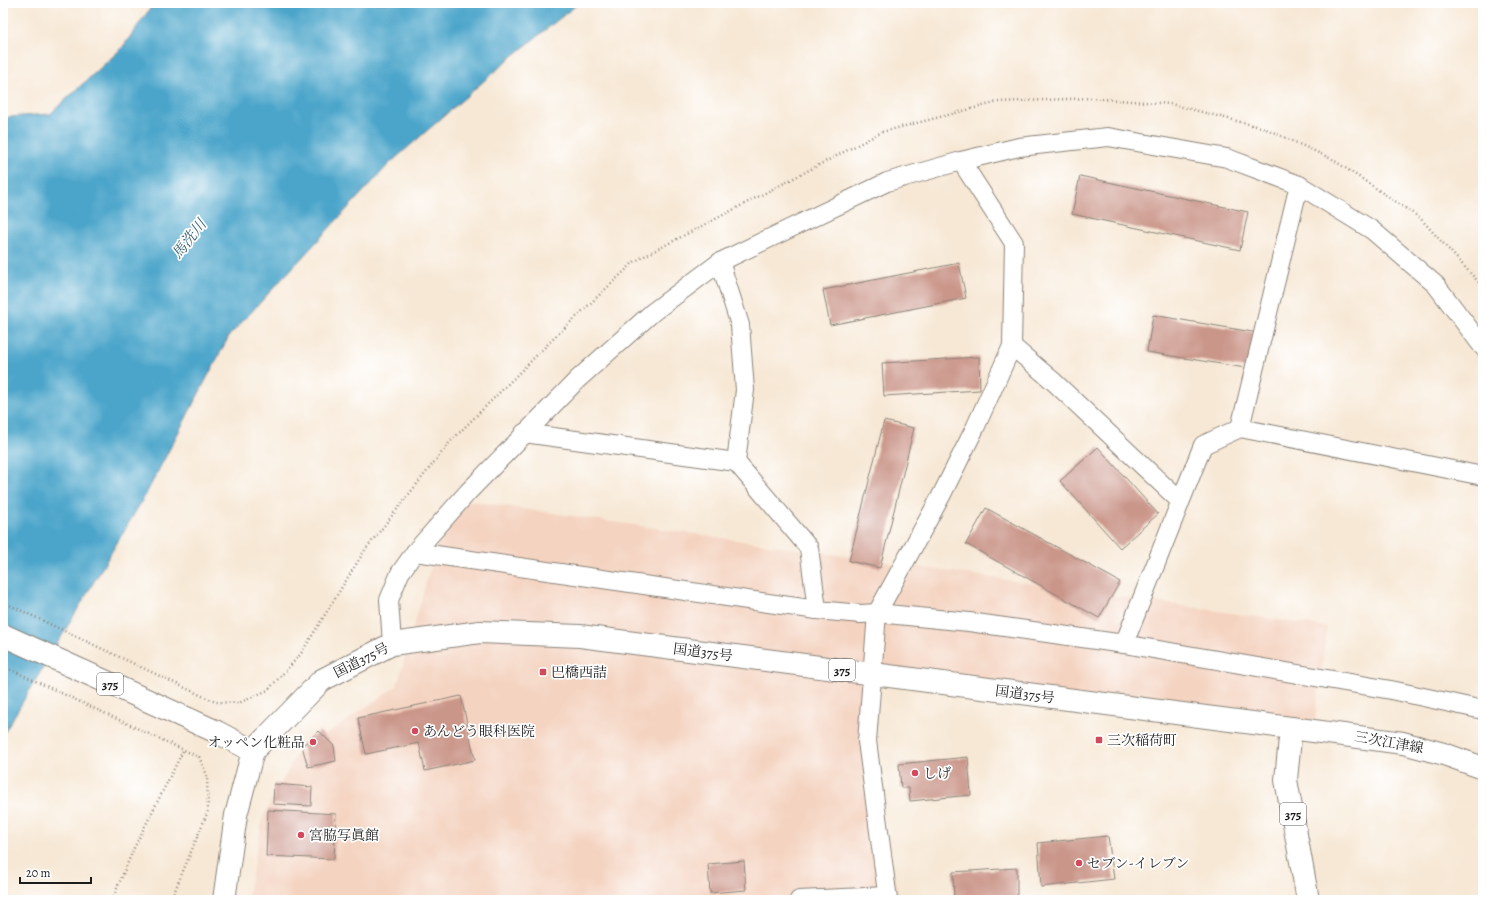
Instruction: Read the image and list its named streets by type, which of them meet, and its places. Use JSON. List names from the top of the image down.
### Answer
{
  "streets": {
    "main road": ["国道375号", "375", "三次江津線"]
  },
  "crossings": [
    ["国道375号", "375"],
    ["国道375号", "三次江津線"],
    ["375", "三次江津線"]
  ],
  "water": ["馬洗川"],
  "places": {
    "transit": ["巴橋西詰", "三次稲荷町"],
    "other": [
      "あんどう眼科医院",
      "オッペン化粧品",
      "しげ",
      "宮脇写眞館",
      "セブン-イレブン"
    ]
  },
  "scale_bar": "20 m"
}
